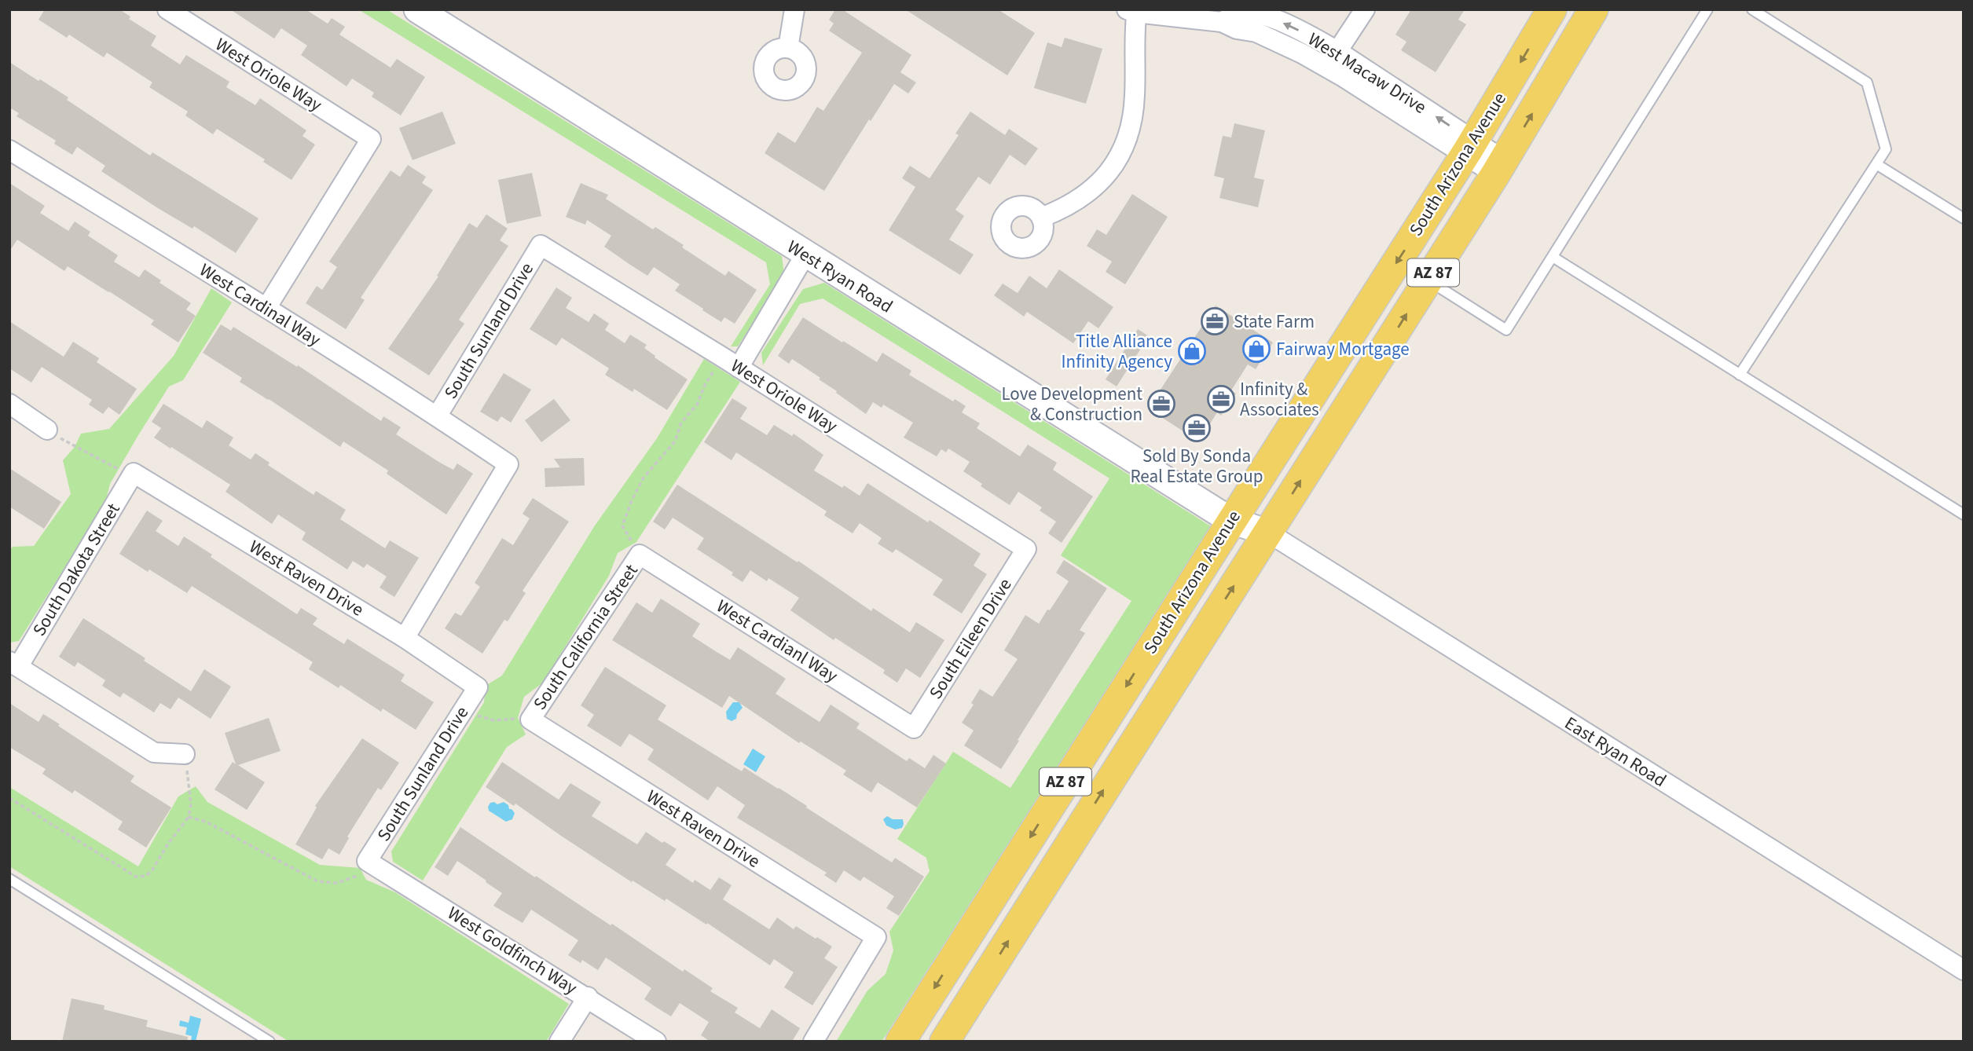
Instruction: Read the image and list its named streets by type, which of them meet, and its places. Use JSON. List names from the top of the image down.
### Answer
{
  "streets": {
    "main road": ["South Arizona Avenue", "AZ 87"],
    "street": [
      "West Macaw Drive",
      "West Oriole Way",
      "West Ryan Road",
      "West Cardinal Way",
      "South Sunland Drive",
      "South Dakota Street",
      "West Raven Drive",
      "South California Street",
      "South Eileen Drive",
      "West Cardianl Way",
      "East Ryan Road",
      "West Goldfinch Way"
    ]
  },
  "crossings": [
    ["West Macaw Drive", "South Arizona Avenue"],
    ["West Oriole Way", "West Cardinal Way"],
    ["West Oriole Way", "South Sunland Drive"],
    ["West Oriole Way", "South Eileen Drive"],
    ["South Arizona Avenue", "West Ryan Road"],
    ["South Arizona Avenue", "East Ryan Road"],
    ["West Ryan Road", "East Ryan Road"],
    ["West Cardinal Way", "South Sunland Drive"],
    ["West Cardinal Way", "West Raven Drive"],
    ["South Sunland Drive", "West Raven Drive"],
    ["South Sunland Drive", "West Goldfinch Way"],
    ["South Dakota Street", "West Raven Drive"],
    ["West Raven Drive", "South California Street"],
    ["South California Street", "West Cardianl Way"],
    ["South Eileen Drive", "West Cardianl Way"]
  ],
  "places": {
    "office": [
      "State Farm",
      "Infinity & Associates",
      "Love Development & Construction",
      "Sold By Sonda Real Estate Group"
    ],
    "shop": ["Fairway Mortgage", "Title Alliance Infinity Agency"]
  }
}
